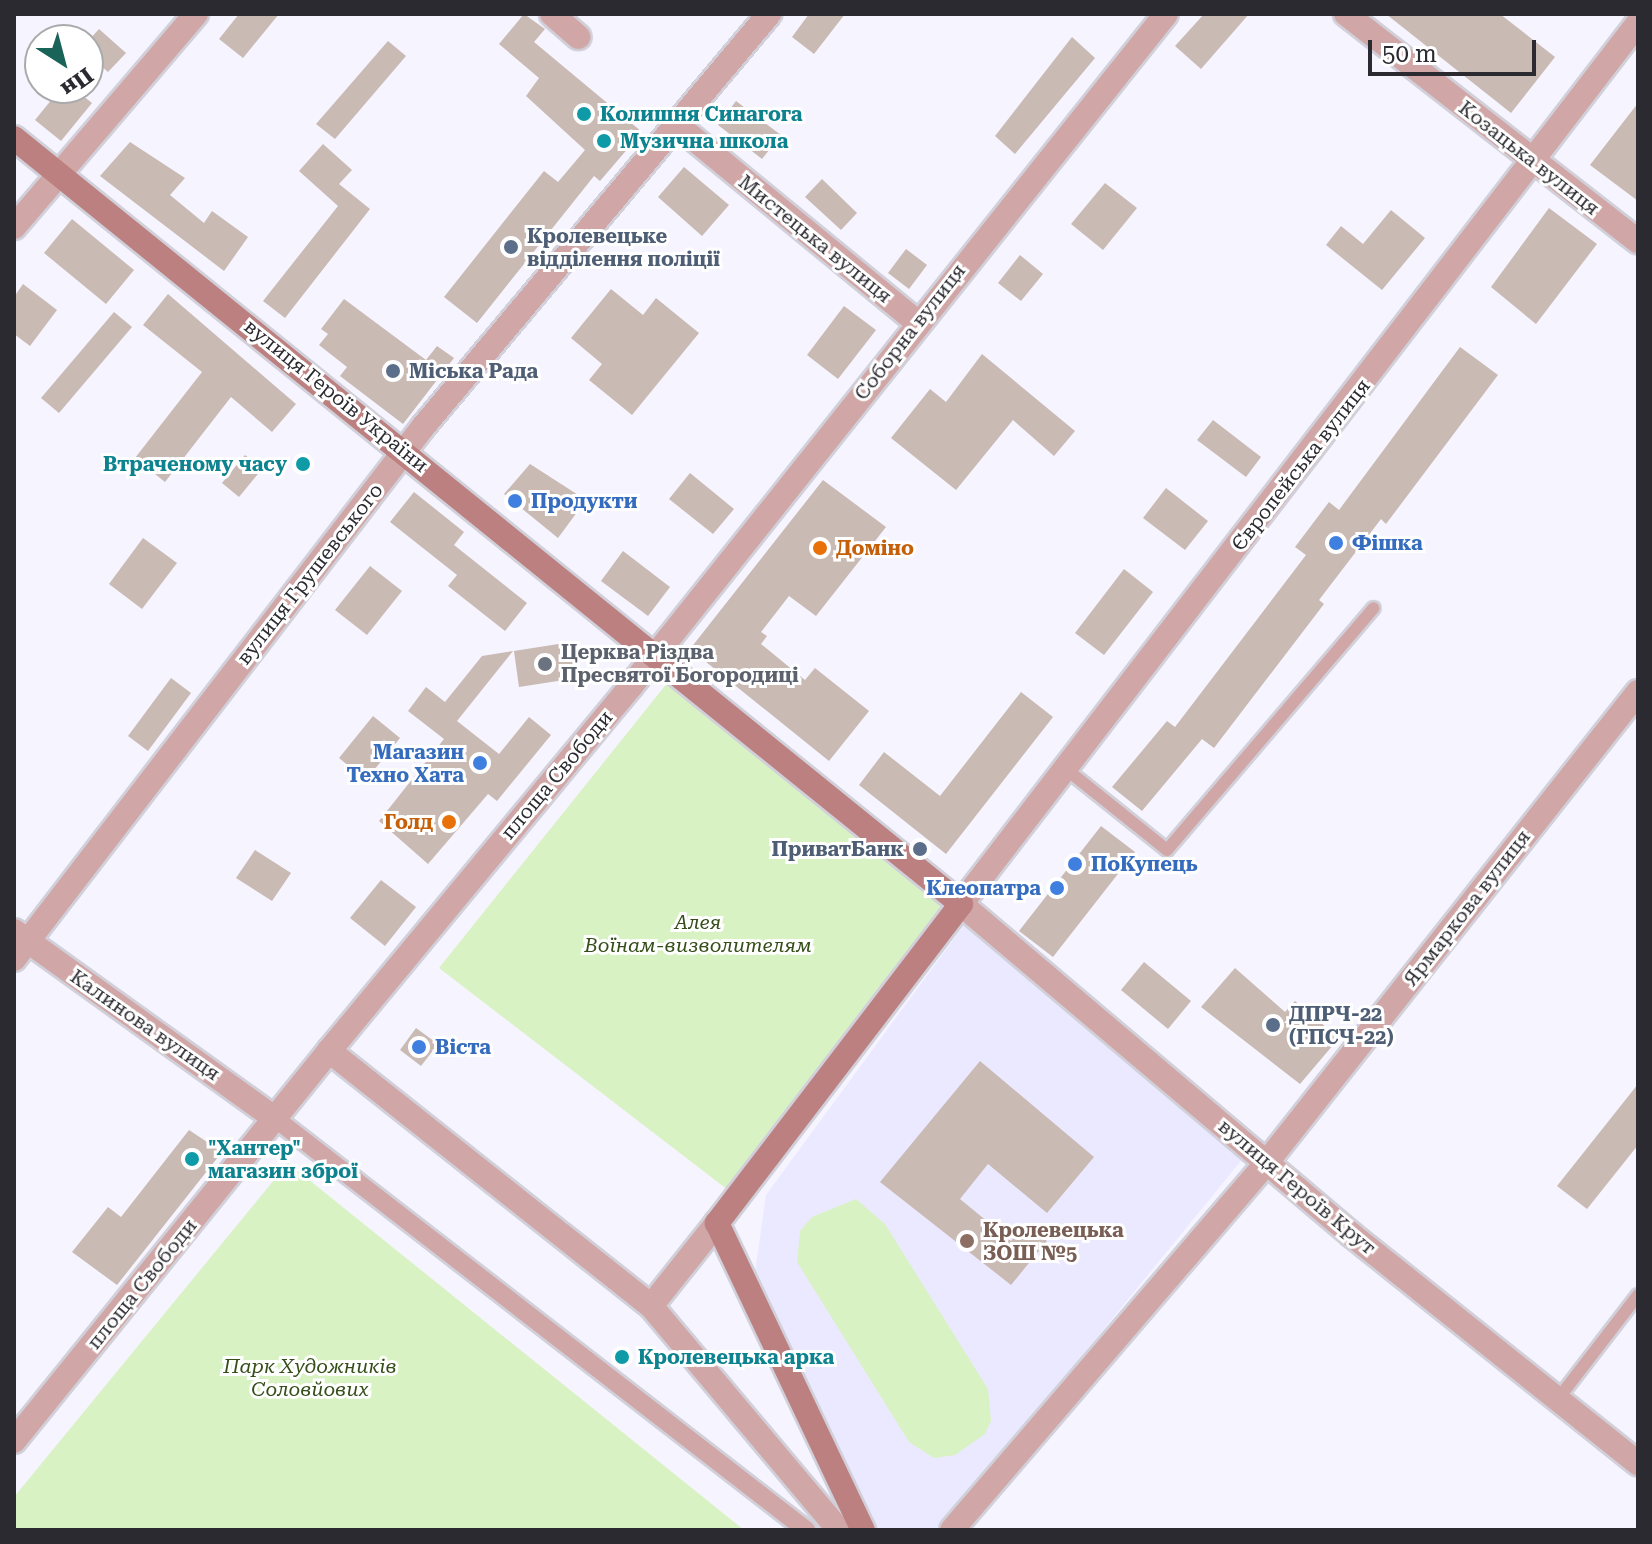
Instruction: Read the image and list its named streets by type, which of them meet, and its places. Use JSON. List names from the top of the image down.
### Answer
{
  "streets": {
    "main road": ["вулиця Героїв України"],
    "street": [
      "Козацька вулиця",
      "Мистецька вулиця",
      "Соборна вулиця",
      "Європейська вулиця",
      "вулиця Грушевського",
      "площа Свободи",
      "Ярмаркова вулиця",
      "Калинова вулиця",
      "вулиця Героїв Крут"
    ]
  },
  "crossings": [
    ["Козацька вулиця", "Європейська вулиця"],
    ["Мистецька вулиця", "Соборна вулиця"],
    ["Мистецька вулиця", "вулиця Грушевського"],
    ["Соборна вулиця", "вулиця Героїв України"],
    ["Соборна вулиця", "площа Свободи"],
    ["вулиця Героїв України", "вулиця Грушевського"],
    ["вулиця Героїв України", "площа Свободи"],
    ["Європейська вулиця", "вулиця Героїв Крут"],
    ["вулиця Грушевського", "Калинова вулиця"],
    ["площа Свободи", "Калинова вулиця"],
    ["Ярмаркова вулиця", "вулиця Героїв Крут"]
  ],
  "parks": ["Алея Воїнам-визволителям", "Парк Художників Соловйових"],
  "places": [
    "Колишня Синагога",
    "Музична школа",
    "Кролевецьке відділення поліції",
    "Міська Рада",
    "Втраченому часу",
    "Продукти",
    "Фішка",
    "Доміно",
    "Церква Різдва Пресвятої Богородиці",
    "Магазин Техно Хата",
    "Голд",
    "ПриватБанк",
    "ПоКупець",
    "Клеопатра",
    "ДПРЧ-22 (ГПСЧ-22)",
    "Віста",
    "\"Хантер\" магазин зброї",
    "Кролевецька ЗОШ №5",
    "Кролевецька арка"
  ],
  "scale_bar": "50 m",
  "north": "bottom right"
}
